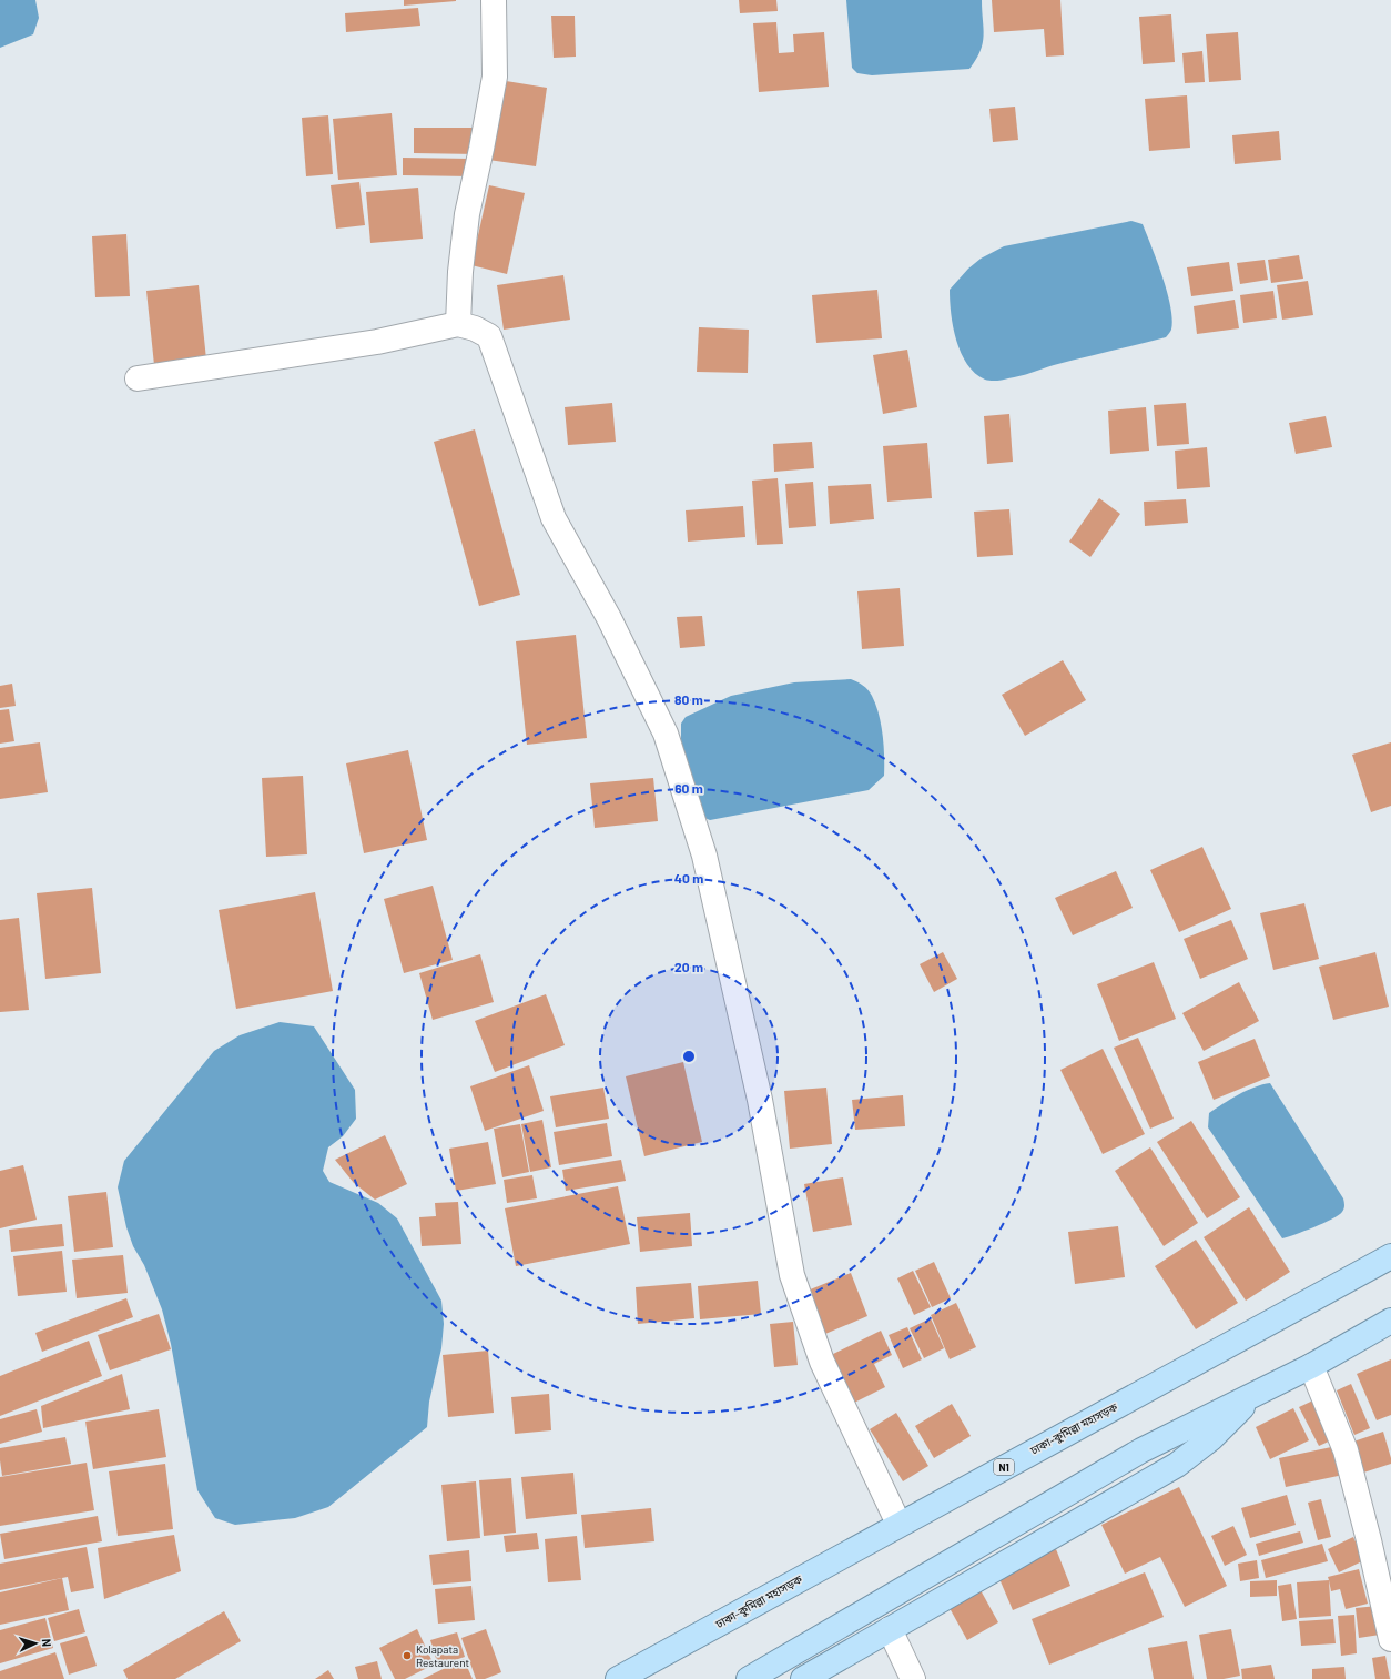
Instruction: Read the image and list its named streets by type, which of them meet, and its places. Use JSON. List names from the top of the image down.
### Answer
{
  "streets": {
    "highway": ["ঢাকা–কুমিল্লা মহাসড়ক", "N1"]
  },
  "places": ["Kolapata Restaurent"],
  "north": "right",
  "rings": [
    "80 m",
    "60 m",
    "40 m",
    "20 m"
  ]
}
